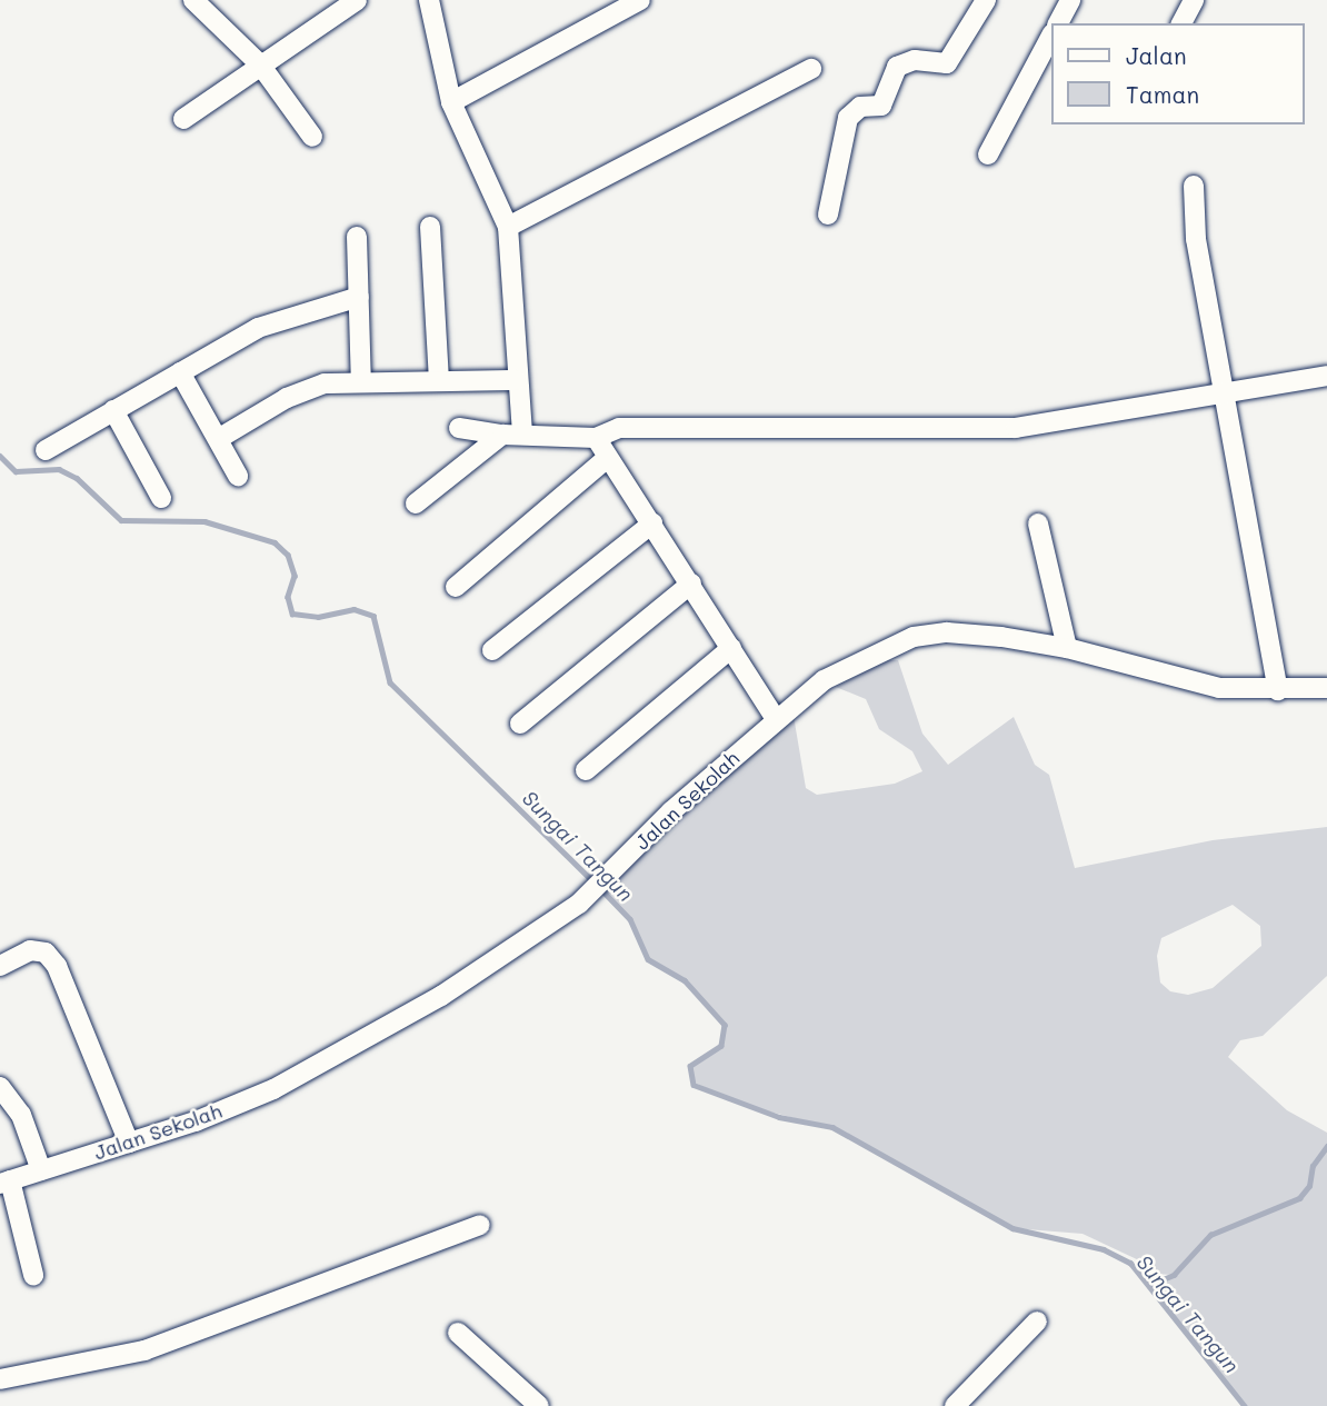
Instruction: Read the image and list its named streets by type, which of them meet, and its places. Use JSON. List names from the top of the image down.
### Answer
{
  "streets": {
    "street": ["Jalan Sekolah"]
  },
  "water": ["Sungai Tangun"],
  "legend": ["Jalan", "Taman"]
}
